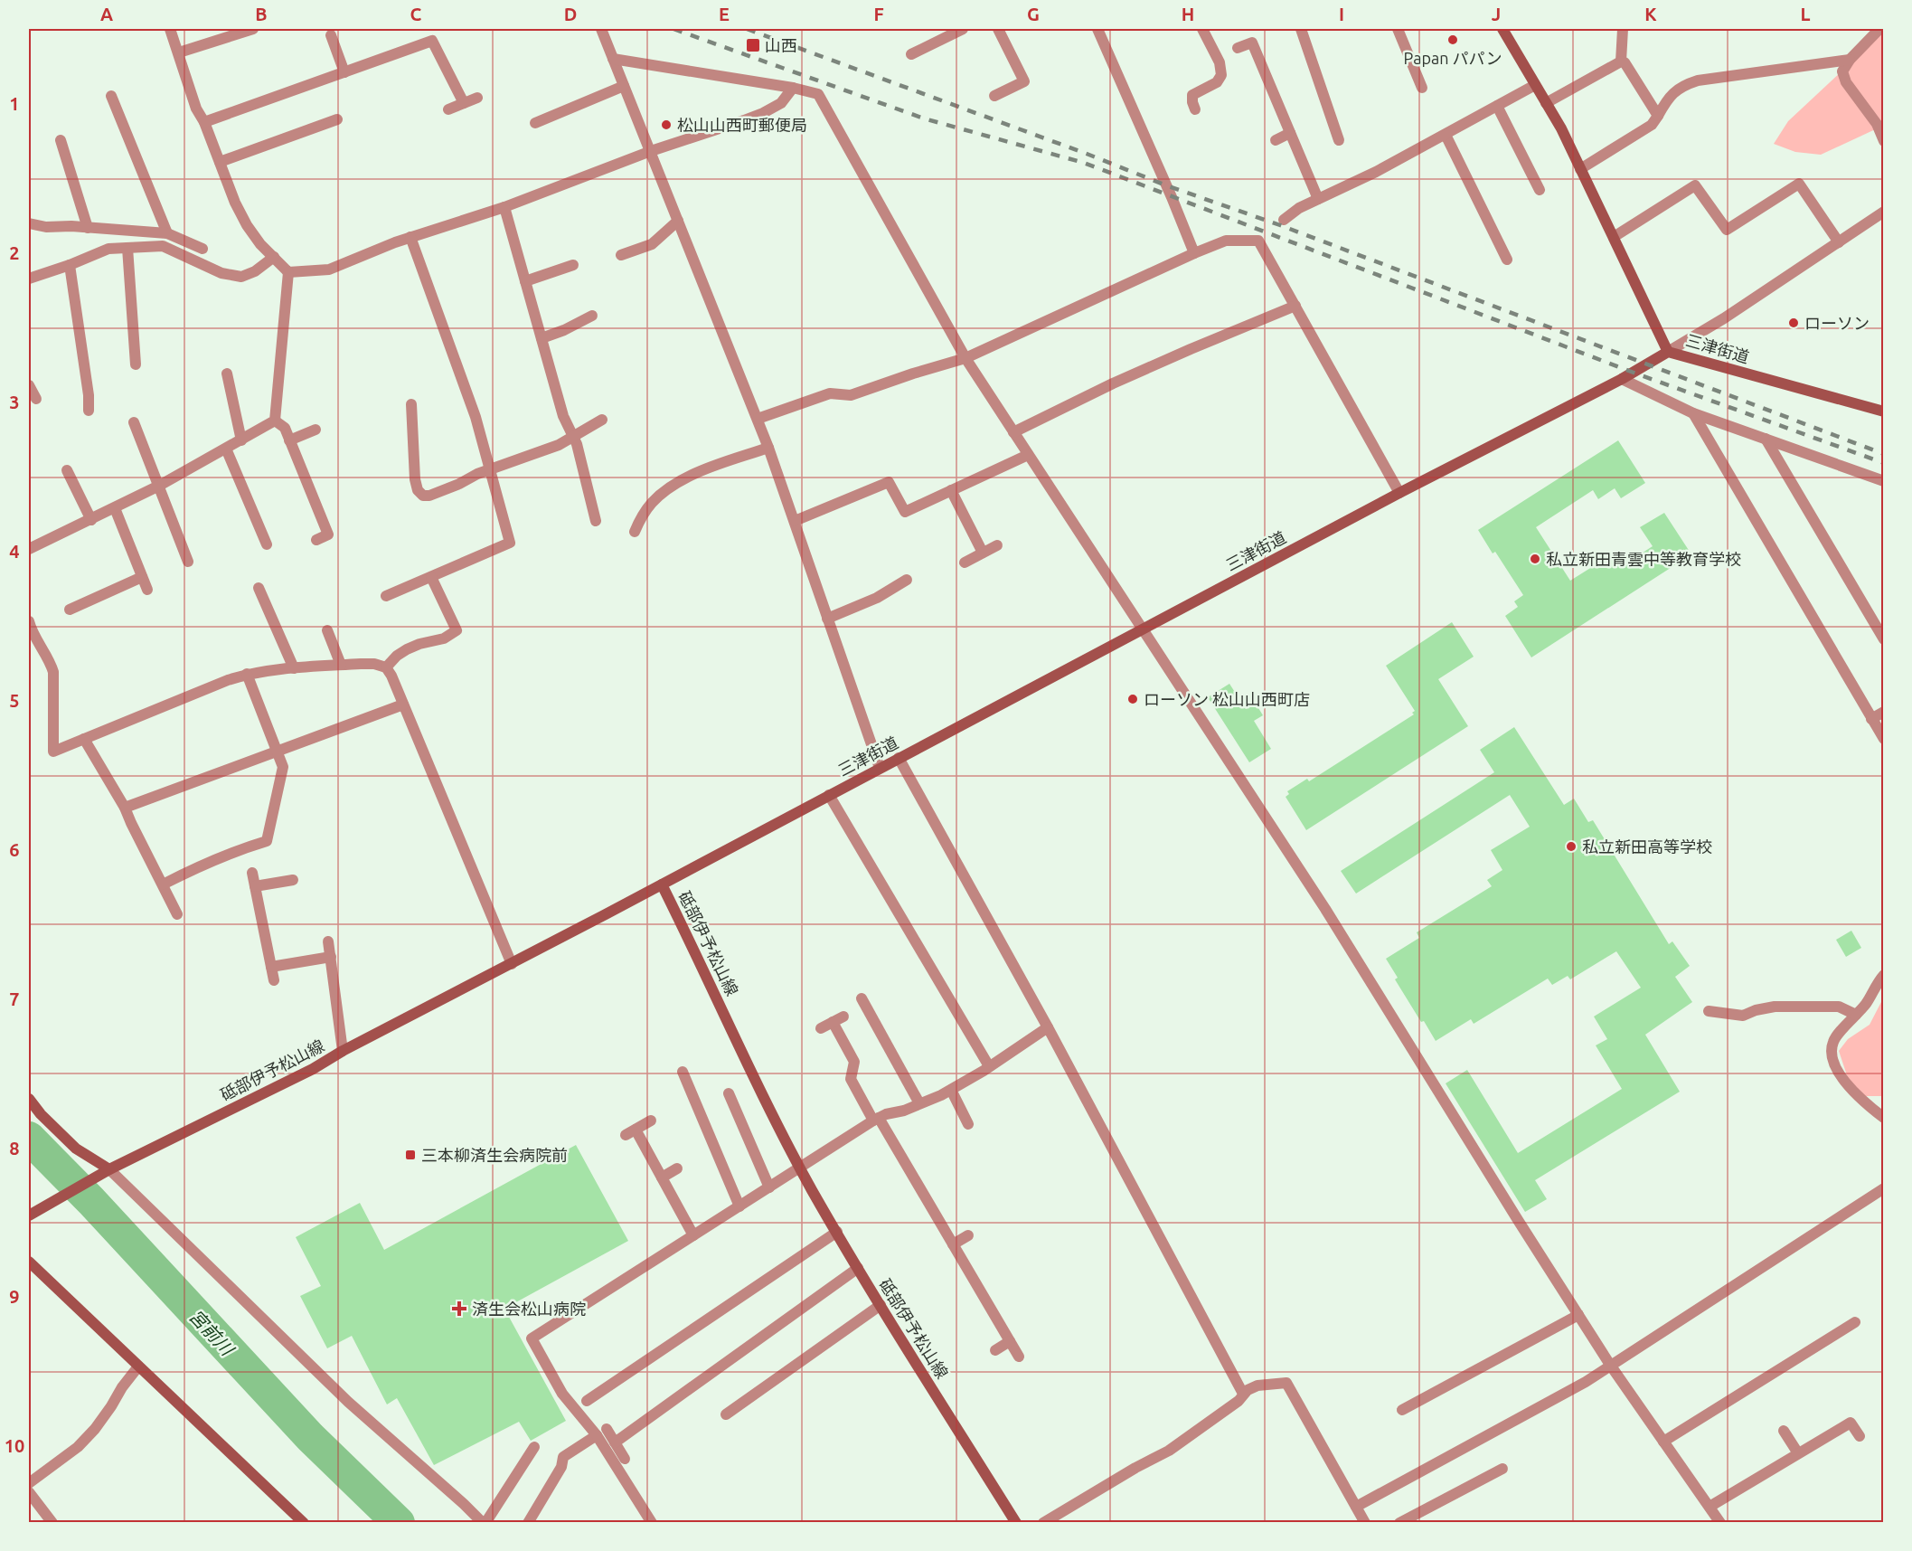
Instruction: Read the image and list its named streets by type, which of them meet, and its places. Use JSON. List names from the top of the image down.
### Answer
{
  "streets": {
    "street": ["三津街道", "砥部伊予松山線"]
  },
  "crossings": [
    ["三津街道", "砥部伊予松山線"]
  ],
  "water": ["宮前川"],
  "places": {
    "other": [
      "Papan パパン",
      "松山山西町郵便局",
      "ローソン",
      "私立新田青雲中等教育学校",
      "ローソン 松山山西町店",
      "私立新田高等学校"
    ],
    "transit": ["山西", "三本柳済生会病院前"],
    "health": ["済生会松山病院"]
  },
  "grid": {
    "columns": [
      "A",
      "B",
      "C",
      "D",
      "E",
      "F",
      "G",
      "H",
      "I",
      "J",
      "K",
      "L"
    ],
    "rows": [
      "1",
      "2",
      "3",
      "4",
      "5",
      "6",
      "7",
      "8",
      "9",
      "10"
    ]
  }
}
